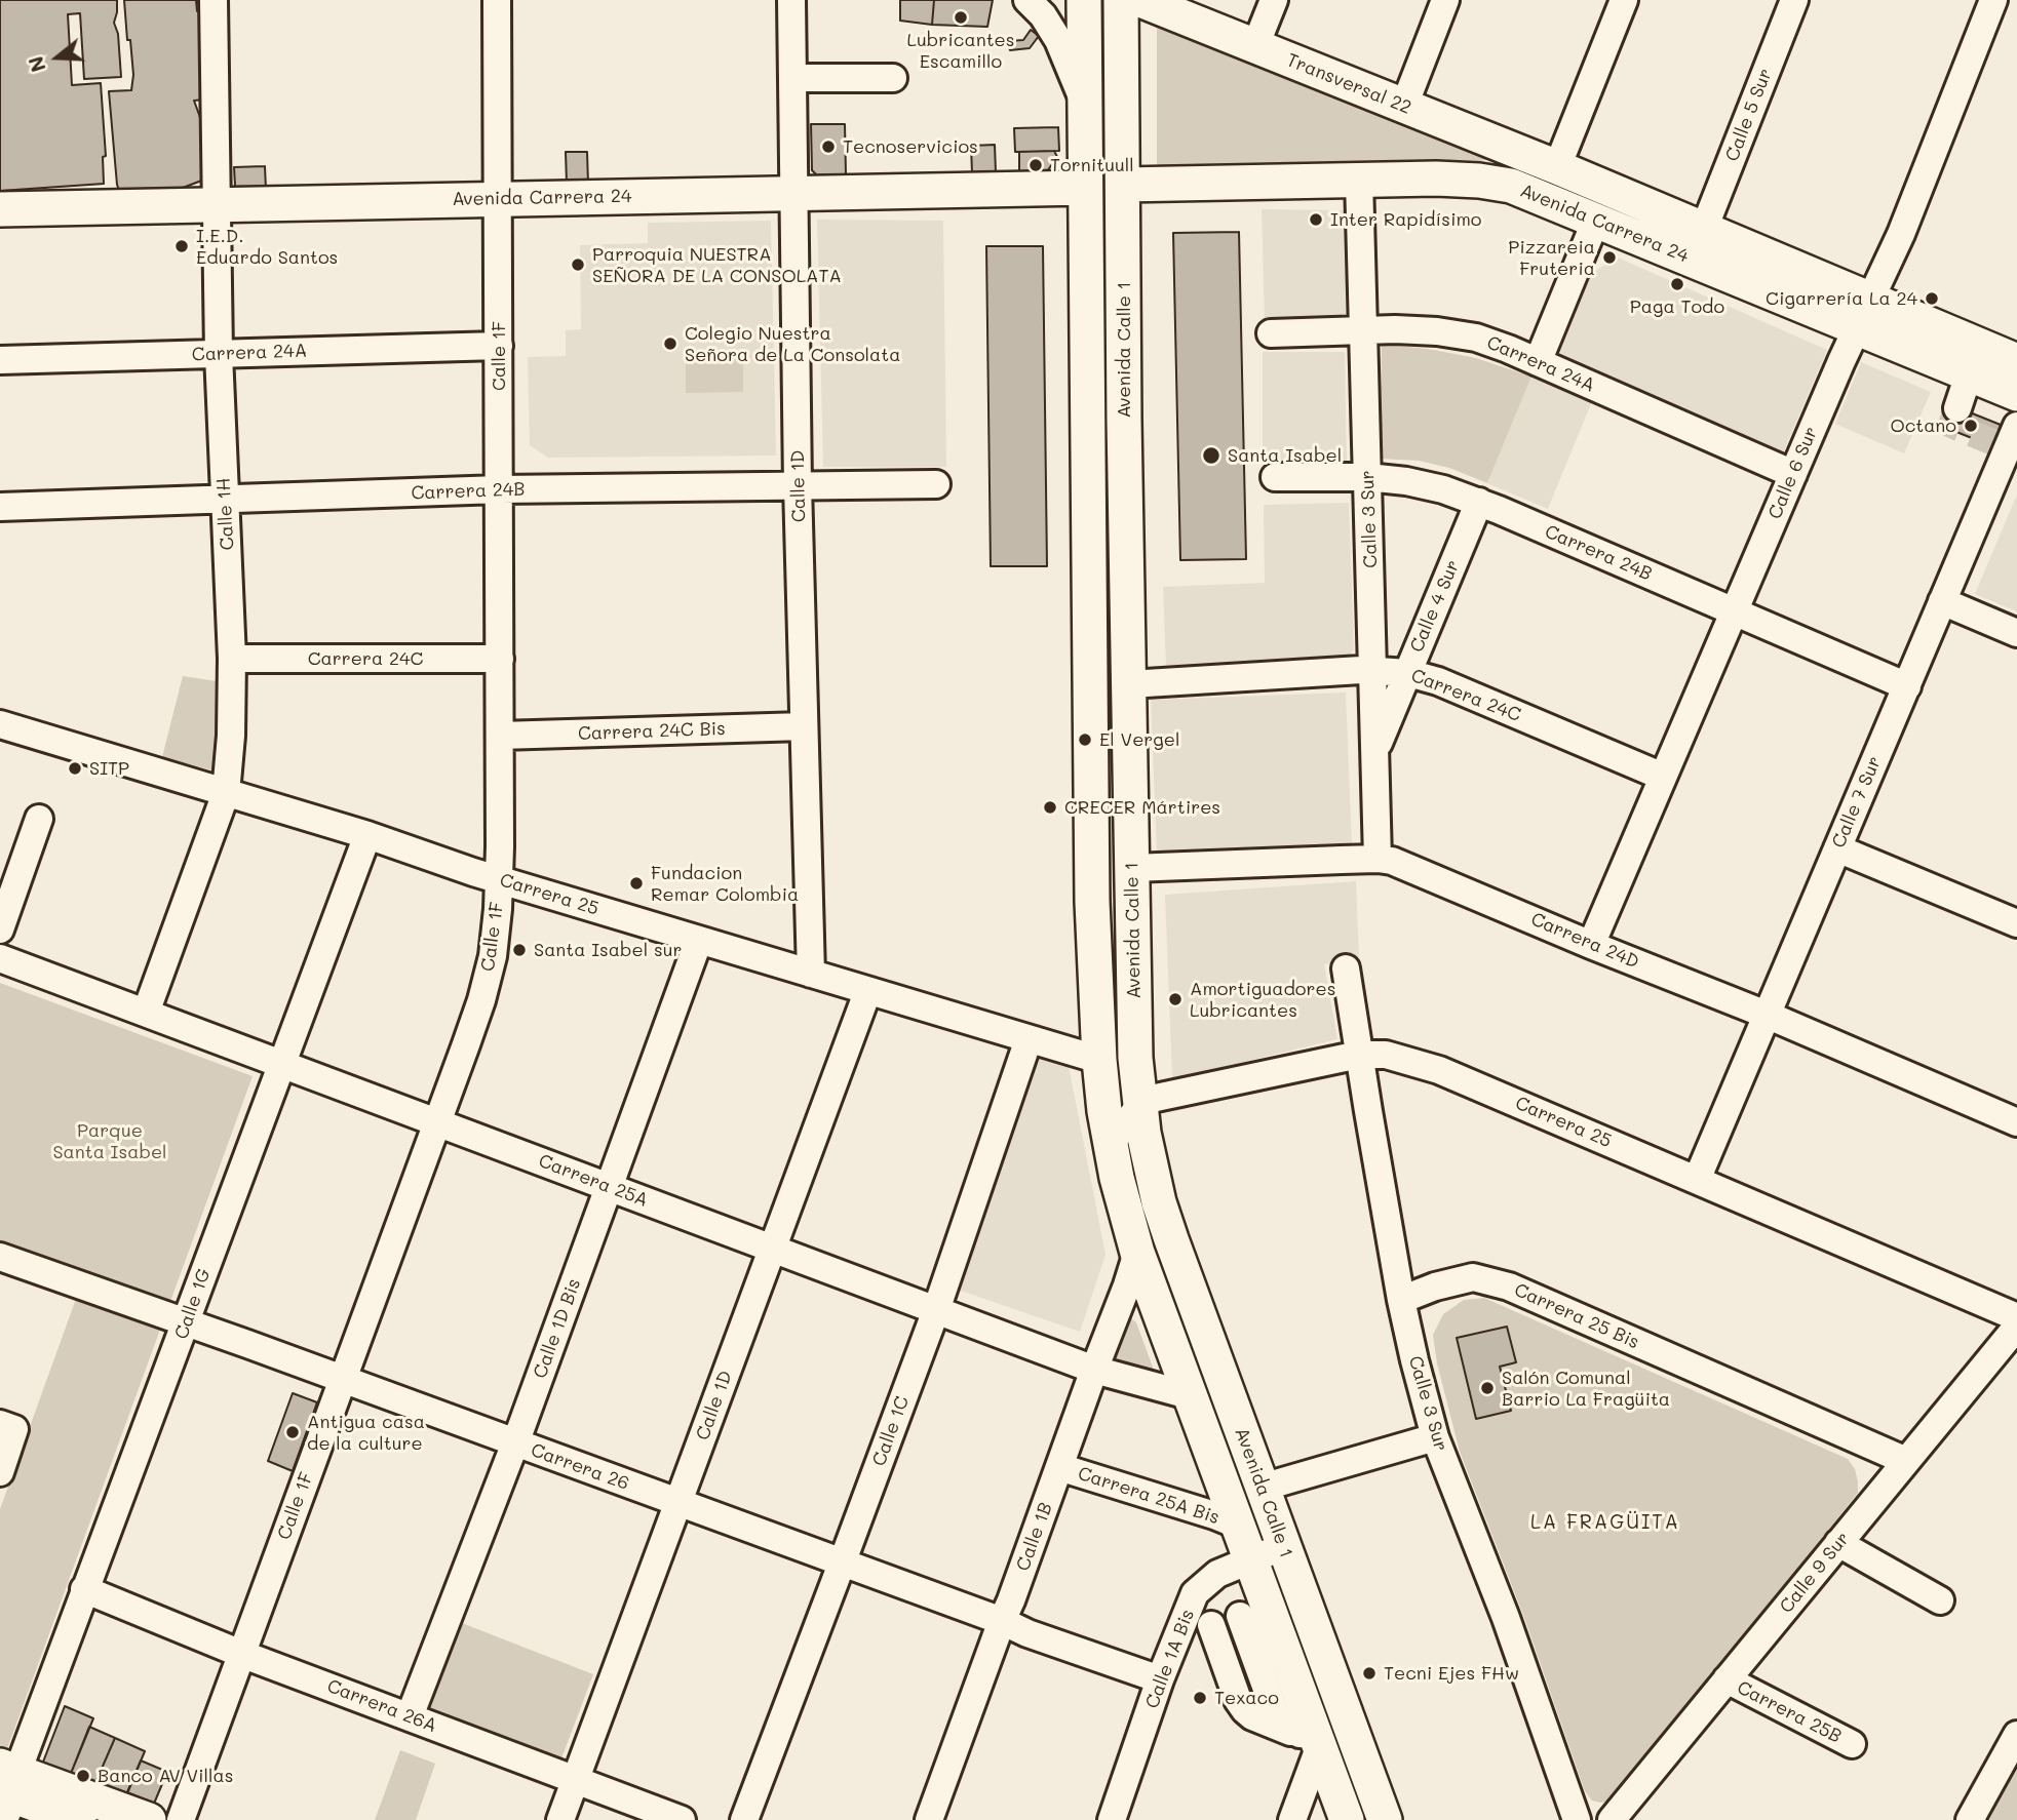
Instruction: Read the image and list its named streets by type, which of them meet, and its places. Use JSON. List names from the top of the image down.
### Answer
{
  "streets": {
    "main road": ["Transversal 22", "Avenida Carrera 24", "Avenida Calle 1"],
    "street": [
      "Calle 5 Sur",
      "Carrera 24A",
      "Calle 1F",
      "Calle 6 Sur",
      "Calle 1D",
      "Carrera 24B",
      "Calle 1H",
      "Calle 3 Sur",
      "Calle 4 Sur",
      "Carrera 24C",
      "Carrera 24C Bis",
      "Calle 7 Sur",
      "Carrera 25",
      "Carrera 24D",
      "Carrera 25A",
      "Calle 1G",
      "Carrera 25 Bis",
      "Calle 1D Bis",
      "Calle 1C",
      "Carrera 26",
      "Carrera 25A Bis",
      "Calle 1B",
      "Calle 9 Sur",
      "Calle 1A Bis",
      "Carrera 26A",
      "Carrera 25B"
    ]
  },
  "crossings": [
    ["Transversal 22", "Avenida Carrera 24"],
    ["Calle 5 Sur", "Avenida Carrera 24"],
    ["Avenida Carrera 24", "Avenida Calle 1"],
    ["Avenida Carrera 24", "Calle 1F"],
    ["Avenida Carrera 24", "Calle 6 Sur"],
    ["Avenida Carrera 24", "Calle 1D"],
    ["Avenida Carrera 24", "Calle 1H"],
    ["Avenida Carrera 24", "Calle 3 Sur"],
    ["Avenida Calle 1", "Carrera 24C"],
    ["Avenida Calle 1", "Carrera 25"],
    ["Avenida Calle 1", "Carrera 24D"],
    ["Avenida Calle 1", "Carrera 25A"],
    ["Avenida Calle 1", "Carrera 25A Bis"],
    ["Avenida Calle 1", "Calle 1B"],
    ["Avenida Calle 1", "Calle 1A Bis"],
    ["Carrera 24A", "Calle 1F"],
    ["Carrera 24A", "Calle 6 Sur"],
    ["Carrera 24A", "Calle 1H"],
    ["Carrera 24A", "Calle 3 Sur"],
    ["Calle 1F", "Carrera 24B"],
    ["Calle 1F", "Carrera 24C"],
    ["Calle 1F", "Carrera 24C Bis"],
    ["Calle 1F", "Carrera 25"],
    ["Calle 1F", "Carrera 25A"],
    ["Calle 1F", "Carrera 26"],
    ["Calle 1F", "Carrera 26A"],
    ["Calle 6 Sur", "Carrera 24B"],
    ["Calle 6 Sur", "Carrera 24C"],
    ["Calle 6 Sur", "Carrera 24D"],
    ["Calle 1D", "Carrera 24B"],
    ["Calle 1D", "Carrera 24C Bis"],
    ["Calle 1D", "Carrera 25"],
    ["Calle 1D", "Carrera 25A"],
    ["Calle 1D", "Carrera 26"],
    ["Calle 1D", "Carrera 26A"],
    ["Carrera 24B", "Calle 1H"],
    ["Carrera 24B", "Calle 3 Sur"],
    ["Carrera 24B", "Calle 4 Sur"],
    ["Carrera 24B", "Calle 7 Sur"],
    ["Calle 1H", "Carrera 24C"],
    ["Calle 1H", "Carrera 25"],
    ["Calle 1H", "Carrera 25A"],
    ["Calle 3 Sur", "Calle 4 Sur"],
    ["Calle 3 Sur", "Carrera 24C"],
    ["Calle 3 Sur", "Carrera 25"],
    ["Calle 3 Sur", "Carrera 24D"],
    ["Calle 3 Sur", "Carrera 25 Bis"],
    ["Calle 4 Sur", "Carrera 24C"],
    ["Calle 7 Sur", "Carrera 25"],
    ["Calle 7 Sur", "Carrera 24D"],
    ["Carrera 25", "Calle 1G"],
    ["Carrera 25", "Calle 1D Bis"],
    ["Carrera 25", "Calle 1C"],
    ["Carrera 25A", "Calle 1G"],
    ["Carrera 25A", "Calle 1D Bis"],
    ["Carrera 25A", "Calle 1C"],
    ["Carrera 25A", "Calle 1B"],
    ["Calle 1G", "Carrera 26"],
    ["Calle 1G", "Carrera 26A"],
    ["Carrera 25 Bis", "Calle 9 Sur"],
    ["Calle 1D Bis", "Carrera 26"],
    ["Calle 1D Bis", "Carrera 26A"],
    ["Calle 1C", "Carrera 26"],
    ["Carrera 26", "Calle 1B"],
    ["Carrera 26", "Calle 1A Bis"],
    ["Carrera 25A Bis", "Calle 1B"],
    ["Calle 9 Sur", "Carrera 25B"]
  ],
  "districts": ["LA FRAGÜITA"],
  "parks": ["Parque Santa Isabel"],
  "places": [
    "Lubricantes Escamillo",
    "Tecnoservicios",
    "Tornituull",
    "Inter Rapidísimo",
    "I.E.D. Eduardo Santos",
    "Pizzareia Fruteria",
    "Parroquia NUESTRA SEÑORA DE LA CONSOLATA",
    "Paga Todo",
    "Cigarrería La 24",
    "Colegio Nuestra Señora de La Consolata",
    "Octano",
    "Santa Isabel",
    "El Vergel",
    "SITP",
    "CRECER Mártires",
    "Fundacion Remar Colombia",
    "Santa Isabel sur",
    "Amortiguadores Lubricantes",
    "Salón Comunal Barrio La Fragüita",
    "Antigua casa de la culture",
    "Tecni Ejes FHw",
    "Texaco",
    "Banco AV Villas"
  ],
  "north": "left"
}
